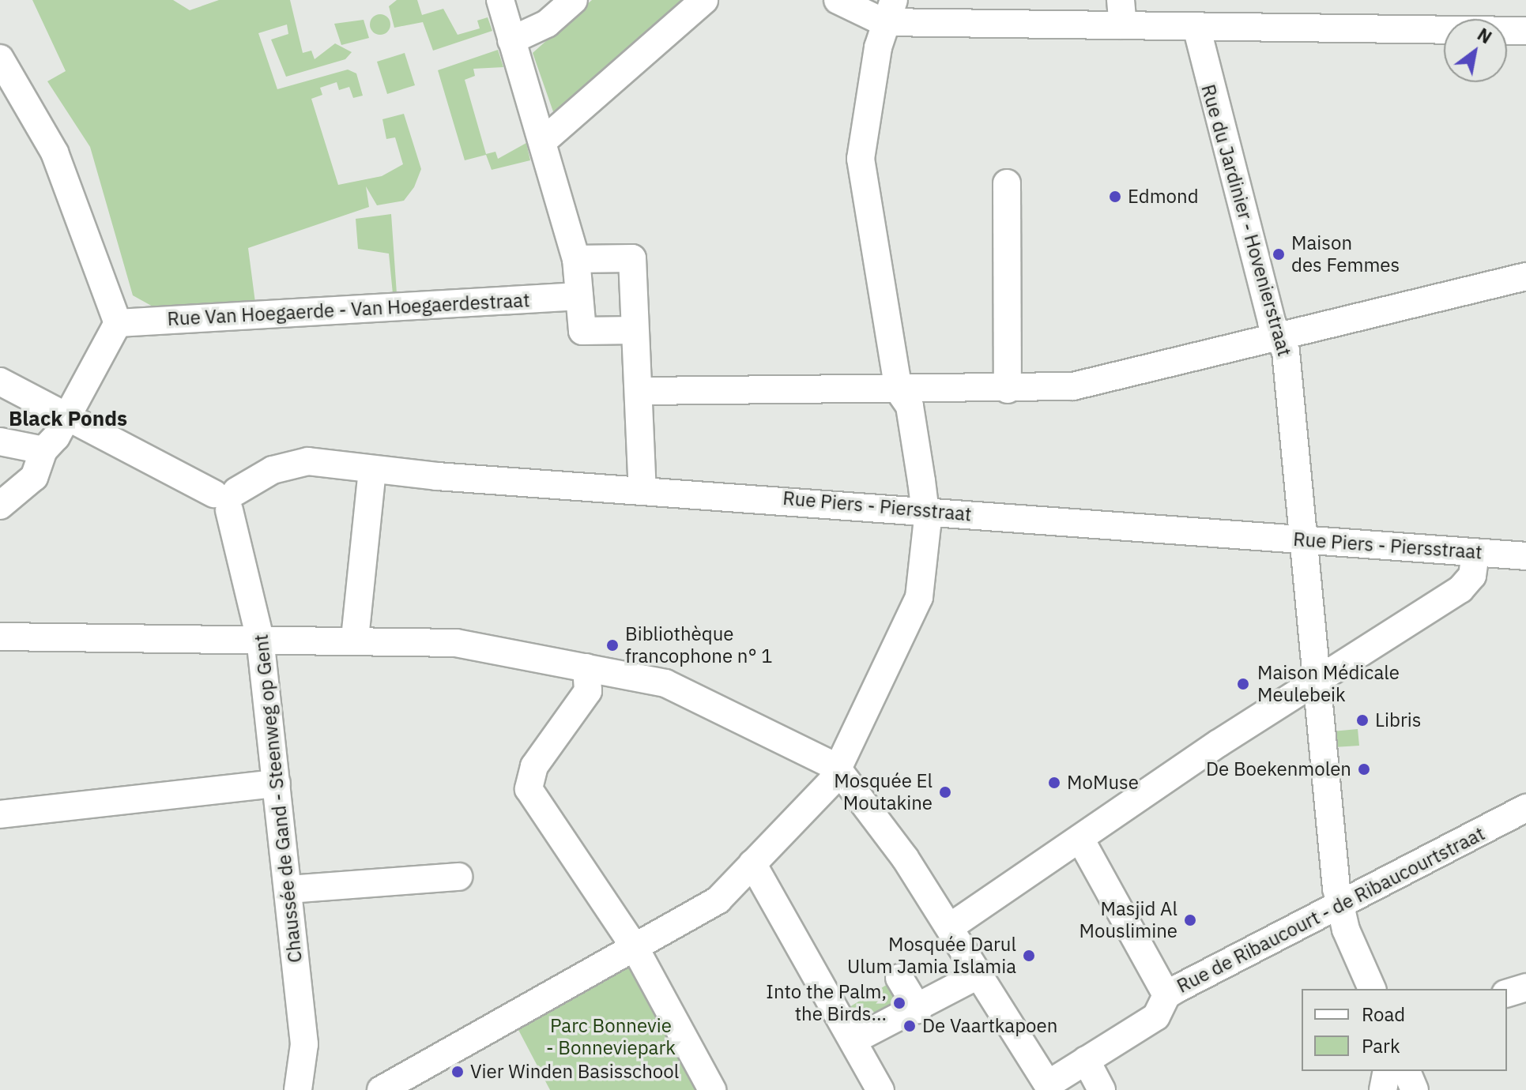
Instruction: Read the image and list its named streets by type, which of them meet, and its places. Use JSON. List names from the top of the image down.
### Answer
{
  "streets": {
    "street": [
      "Rue du Jardinier - Hovenierstraat",
      "Rue Van Hoegaerde - Van Hoegaerdestraat",
      "Rue Piers - Piersstraat",
      "Chaussée de Gand - Steenweg op Gent",
      "Rue de Ribaucourt - de Ribaucourtstraat"
    ]
  },
  "crossings": [
    ["Rue du Jardinier - Hovenierstraat", "Rue Piers - Piersstraat"],
    ["Rue du Jardinier - Hovenierstraat", "Rue de Ribaucourt - de Ribaucourtstraat"],
    ["Rue Piers - Piersstraat", "Chaussée de Gand - Steenweg op Gent"]
  ],
  "districts": ["Black Ponds"],
  "parks": ["Parc Bonnevie - Bonneviepark"],
  "places": [
    "Edmond",
    "Maison des Femmes",
    "Bibliothèque francophone n° 1",
    "Maison Médicale Meulebeik",
    "Libris",
    "De Boekenmolen",
    "MoMuse",
    "Mosquée El Moutakine",
    "Masjid Al Mouslimine",
    "Mosquée Darul Ulum Jamia Islamia",
    "Into the Palm, the Birds...",
    "De Vaartkapoen",
    "Vier Winden Basisschool"
  ],
  "legend": ["Road", "Park"],
  "north": "top right"
}
